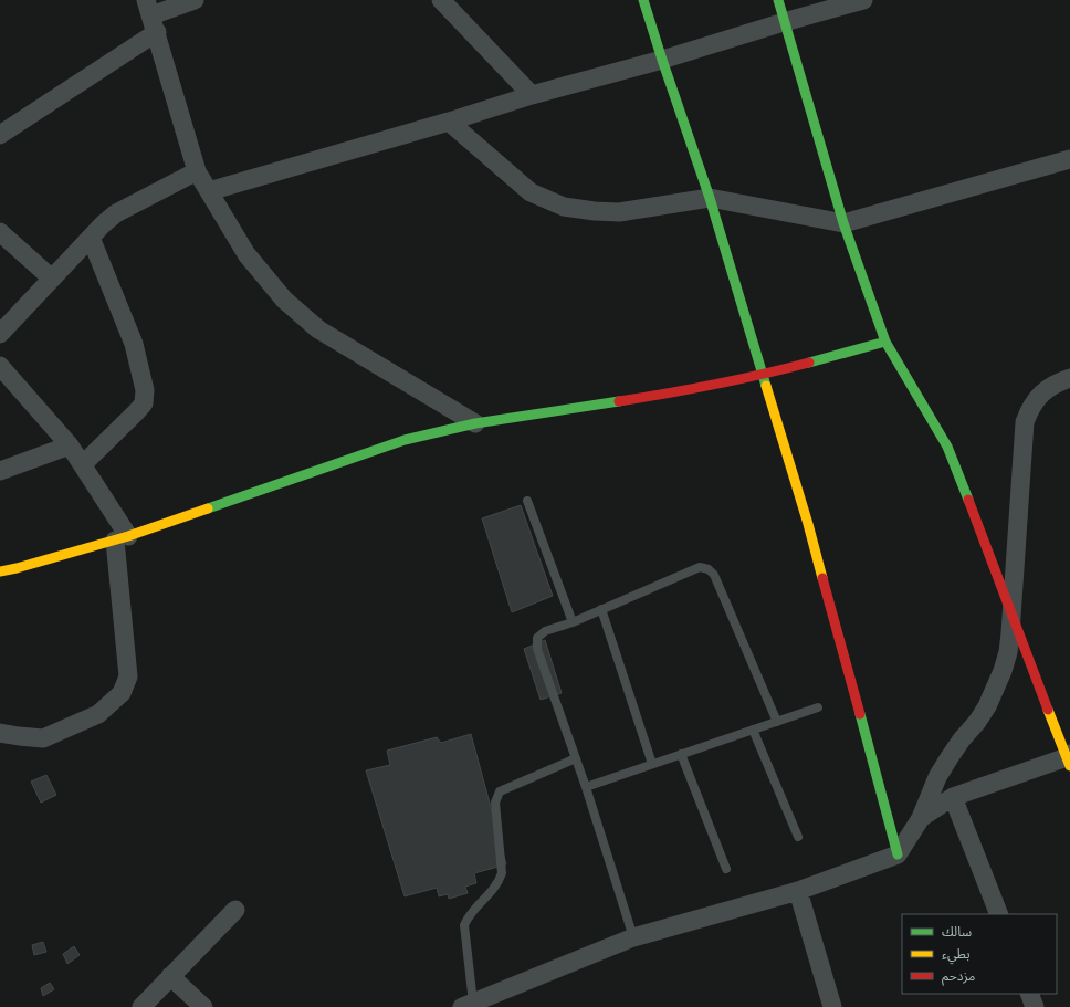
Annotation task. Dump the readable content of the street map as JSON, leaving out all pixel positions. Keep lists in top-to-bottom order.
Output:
{
  "legend": ["سالك", "بطيء", "مزدحم"]
}
